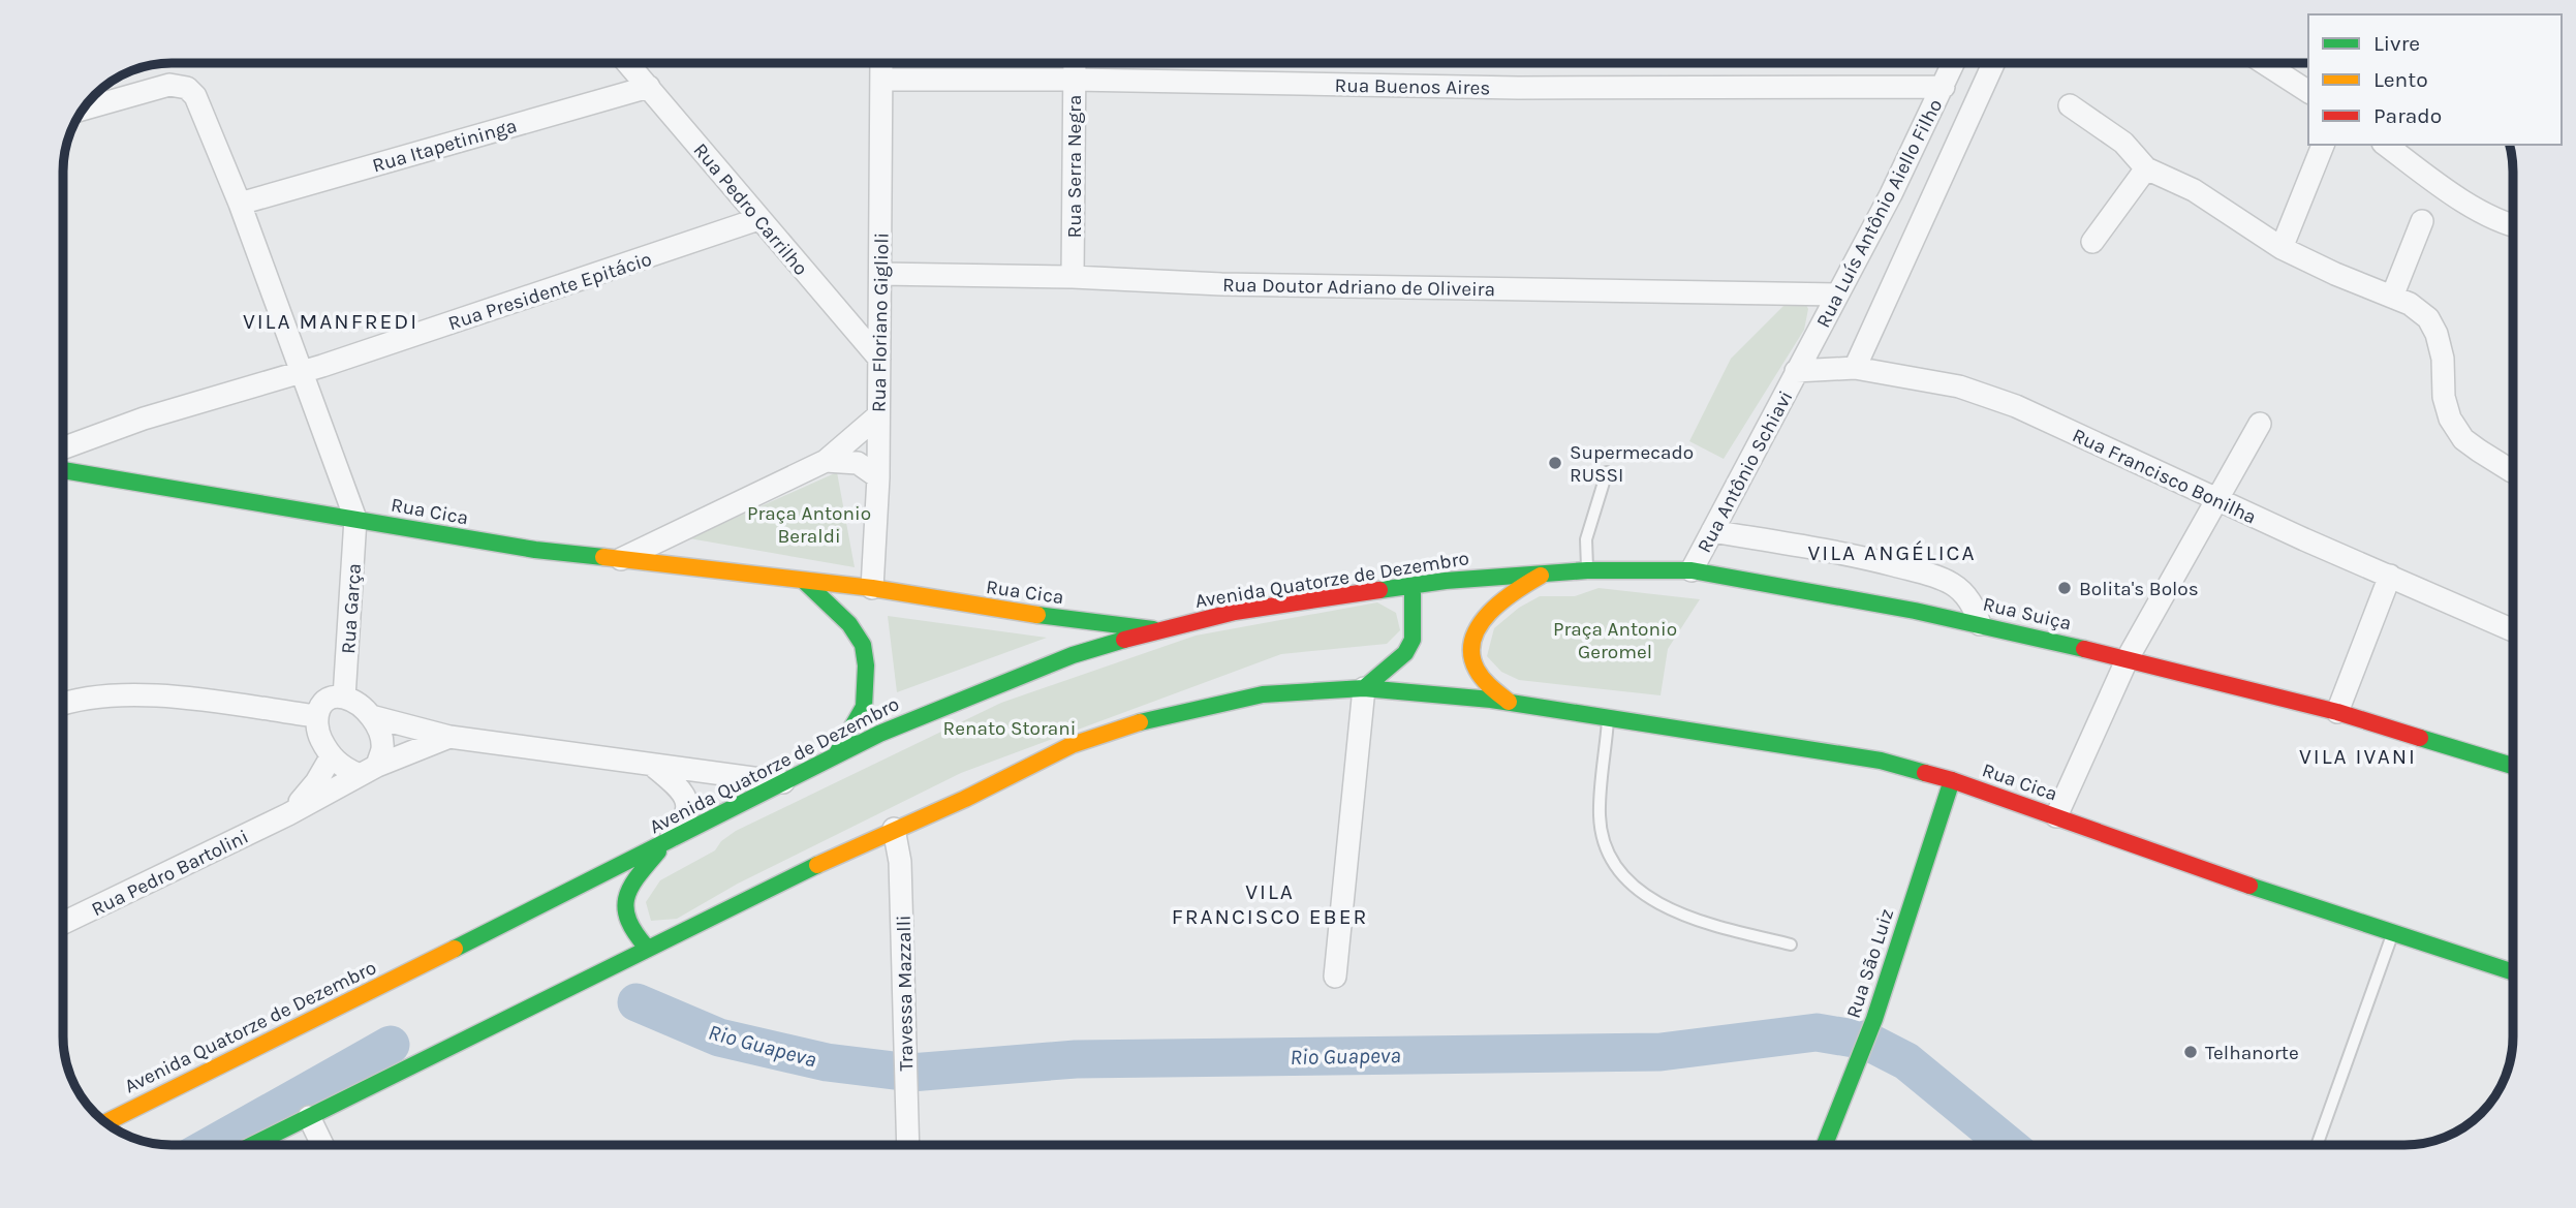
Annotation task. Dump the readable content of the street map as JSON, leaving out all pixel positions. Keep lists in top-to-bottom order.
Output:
{
  "streets": {
    "main road": [
      "Rua Cica",
      "Avenida Quatorze de Dezembro",
      "Rua Suiça",
      "Rua São Luiz"
    ],
    "street": [
      "Rua Buenos Aires",
      "Rua Itapetininga",
      "Rua Serra Negra",
      "Rua Pedro Carrilho",
      "Rua Luís Antônio Aiello Filho",
      "Rua Doutor Adriano de Oliveira",
      "Rua Presidente Epitácio",
      "Rua Floriano Giglioli",
      "Rua Antônio Schiavi",
      "Rua Francisco Bonilha",
      "Rua Garça",
      "Rua Pedro Bartolini",
      "Travessa Mazzalli"
    ]
  },
  "crossings": [
    ["Rua Buenos Aires", "Rua Serra Negra"],
    ["Rua Buenos Aires", "Rua Luís Antônio Aiello Filho"],
    ["Rua Buenos Aires", "Rua Floriano Giglioli"],
    ["Rua Itapetininga", "Rua Pedro Carrilho"],
    ["Rua Serra Negra", "Rua Doutor Adriano de Oliveira"],
    ["Rua Pedro Carrilho", "Rua Presidente Epitácio"],
    ["Rua Pedro Carrilho", "Rua Floriano Giglioli"],
    ["Rua Luís Antônio Aiello Filho", "Rua Doutor Adriano de Oliveira"],
    ["Rua Luís Antônio Aiello Filho", "Rua Antônio Schiavi"],
    ["Rua Luís Antônio Aiello Filho", "Rua Francisco Bonilha"],
    ["Rua Doutor Adriano de Oliveira", "Rua Floriano Giglioli"],
    ["Rua Floriano Giglioli", "Rua Cica"],
    ["Rua Antônio Schiavi", "Rua Francisco Bonilha"],
    ["Rua Antônio Schiavi", "Rua Suiça"],
    ["Rua Cica", "Avenida Quatorze de Dezembro"],
    ["Rua Cica", "Rua Garça"],
    ["Rua Cica", "Rua São Luiz"],
    ["Avenida Quatorze de Dezembro", "Rua Suiça"],
    ["Rua Garça", "Rua Pedro Bartolini"]
  ],
  "districts": [
    "VILA MANFREDI",
    "VILA ANGÉLICA",
    "VILA IVANI",
    "VILA FRANCISCO EBER"
  ],
  "water": ["Rio Guapeva"],
  "parks": ["Praça Antonio Beraldi", "Praça Antonio Geromel", "Renato Storani"],
  "places": ["Supermecado RUSSI", "Bolita's Bolos", "Telhanorte"],
  "legend": ["Livre", "Lento", "Parado"]
}
